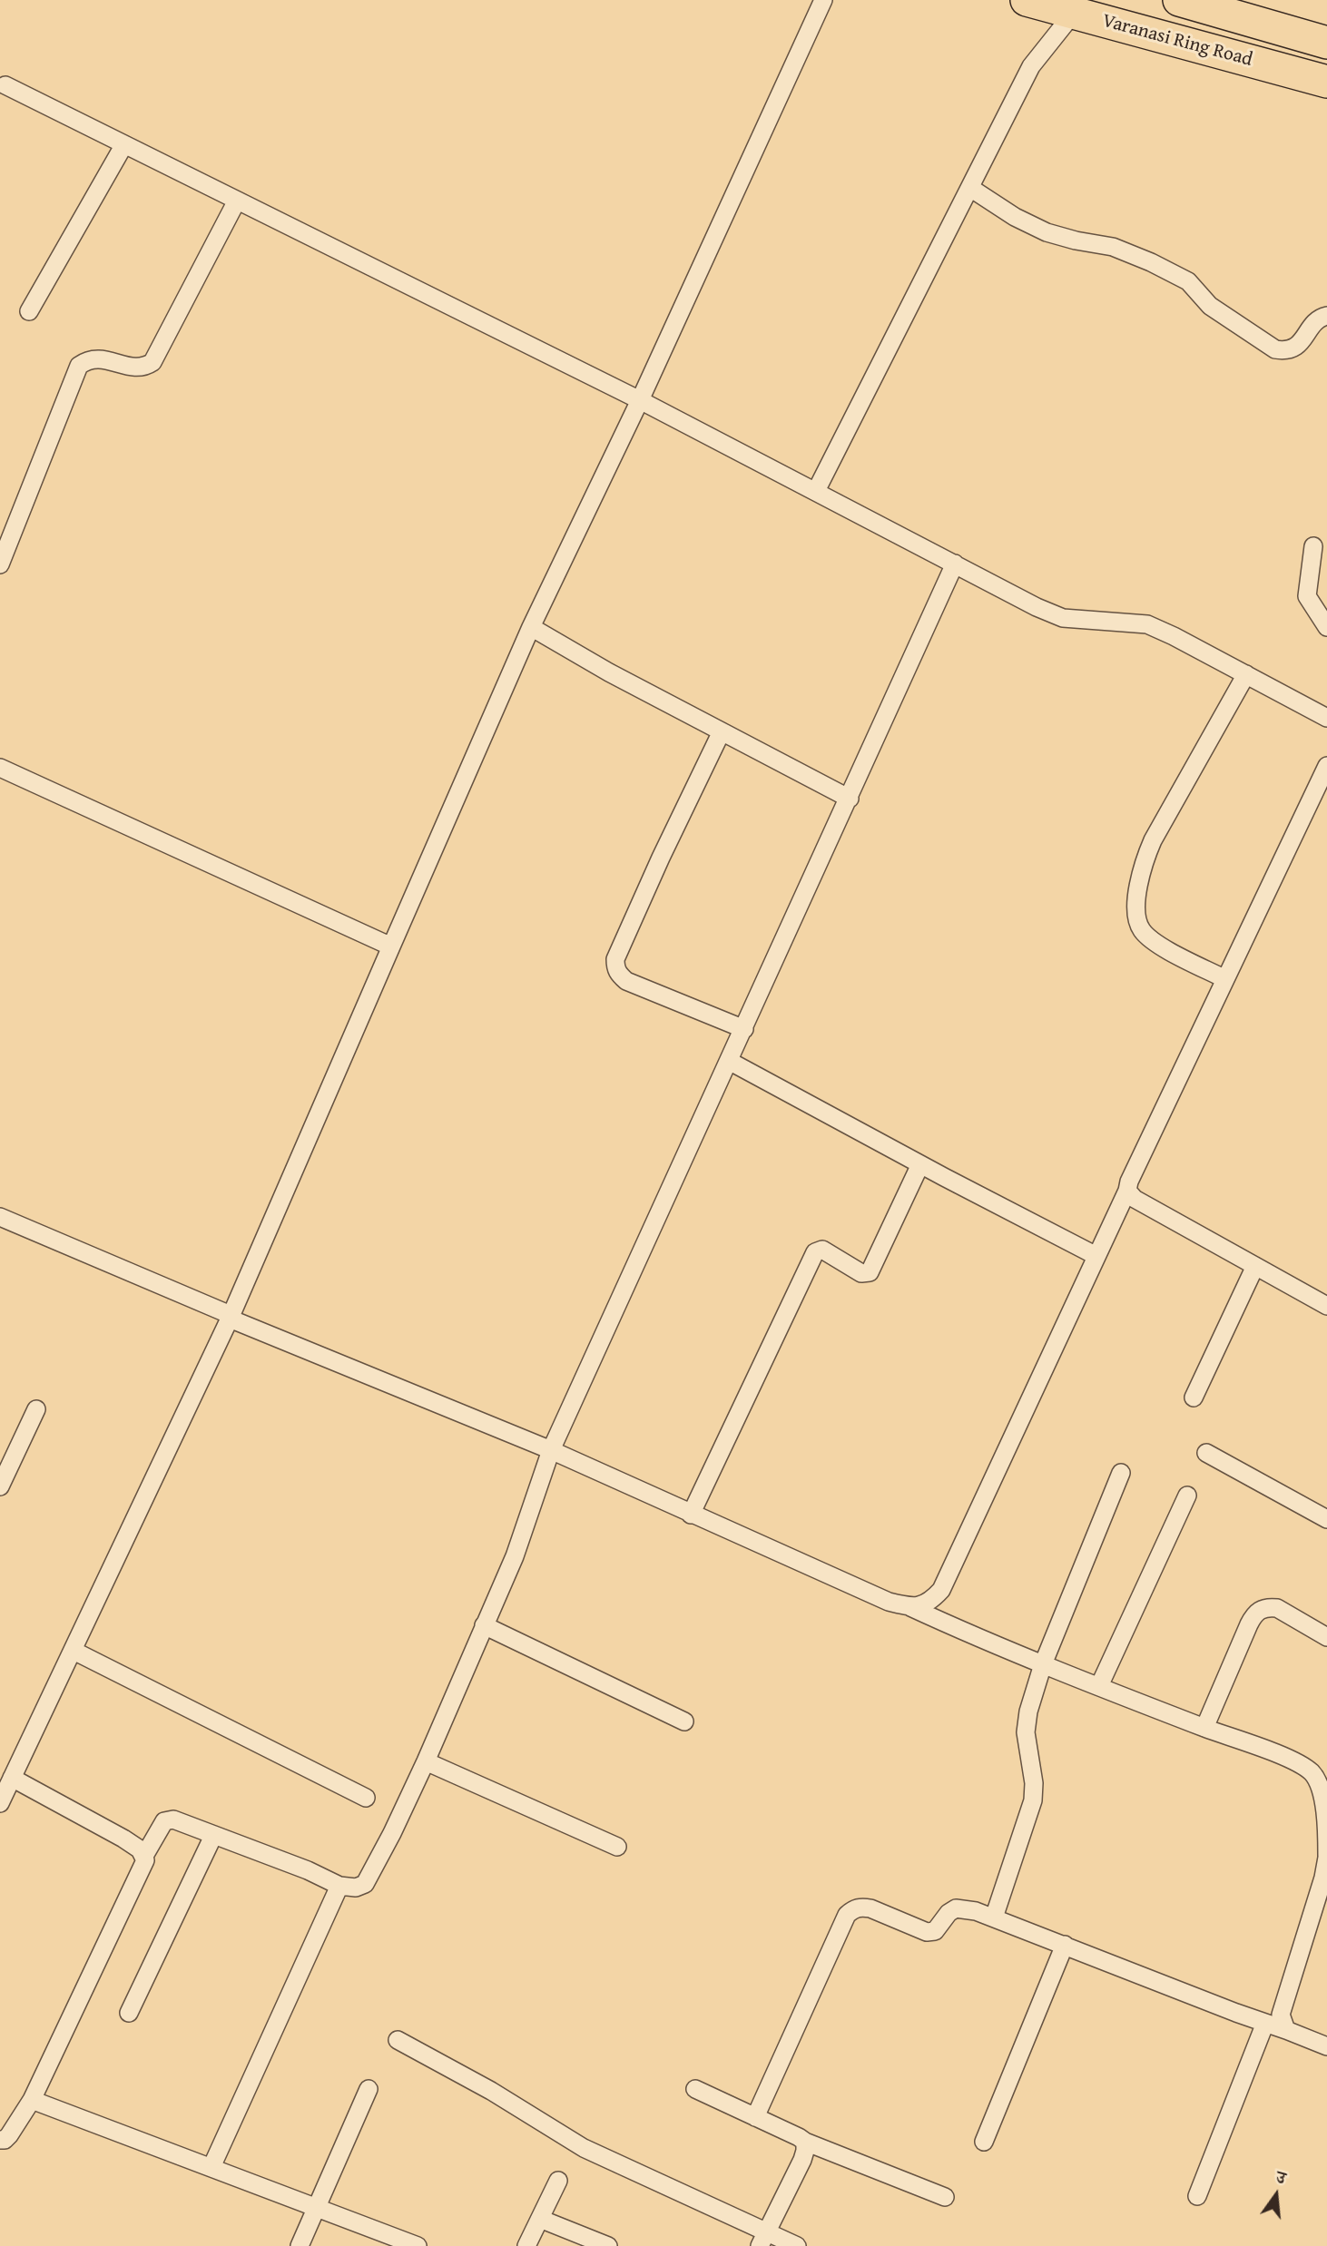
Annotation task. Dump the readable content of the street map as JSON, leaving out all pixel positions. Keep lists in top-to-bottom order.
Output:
{
  "streets": {
    "highway": ["Varanasi Ring Road"]
  },
  "north": "top"
}
